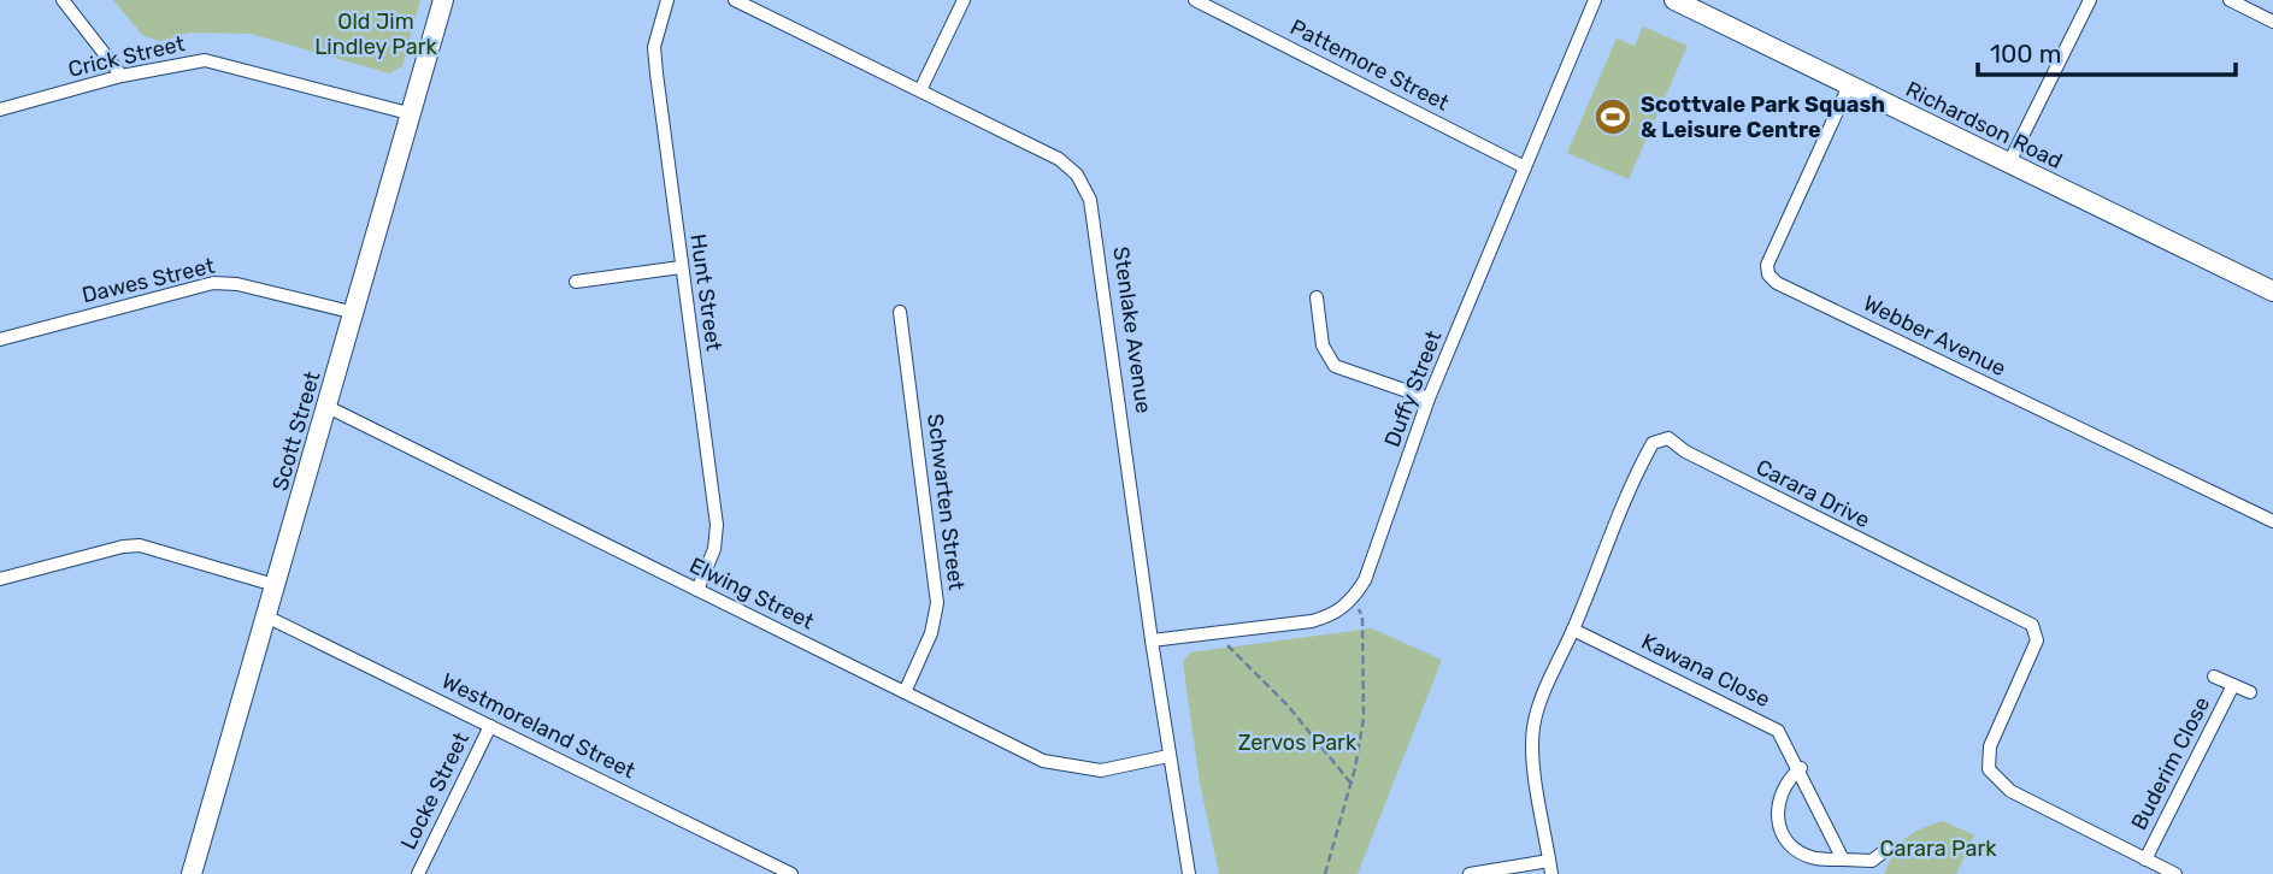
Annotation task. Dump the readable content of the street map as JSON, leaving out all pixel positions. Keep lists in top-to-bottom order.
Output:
{
  "streets": {
    "street": [
      "Crick Street",
      "Pattemore Street",
      "Richardson Road",
      "Dawes Street",
      "Hunt Street",
      "Stenlake Avenue",
      "Webber Avenue",
      "Duffy Street",
      "Scott Street",
      "Carara Drive",
      "Schwarten Street",
      "Elwing Street",
      "Kawana Close",
      "Westmoreland Street",
      "Buderim Close",
      "Locke Street"
    ]
  },
  "crossings": [
    ["Crick Street", "Scott Street"],
    ["Pattemore Street", "Duffy Street"],
    ["Richardson Road", "Webber Avenue"],
    ["Dawes Street", "Scott Street"],
    ["Hunt Street", "Elwing Street"],
    ["Stenlake Avenue", "Elwing Street"],
    ["Scott Street", "Elwing Street"],
    ["Scott Street", "Westmoreland Street"],
    ["Carara Drive", "Kawana Close"],
    ["Carara Drive", "Buderim Close"],
    ["Schwarten Street", "Elwing Street"],
    ["Westmoreland Street", "Locke Street"]
  ],
  "parks": ["Old Jim Lindley Park", "Zervos Park", "Carara Park"],
  "places": {
    "sports": ["Scottvale Park Squash & Leisure Centre"]
  },
  "scale_bar": "100 m"
}
